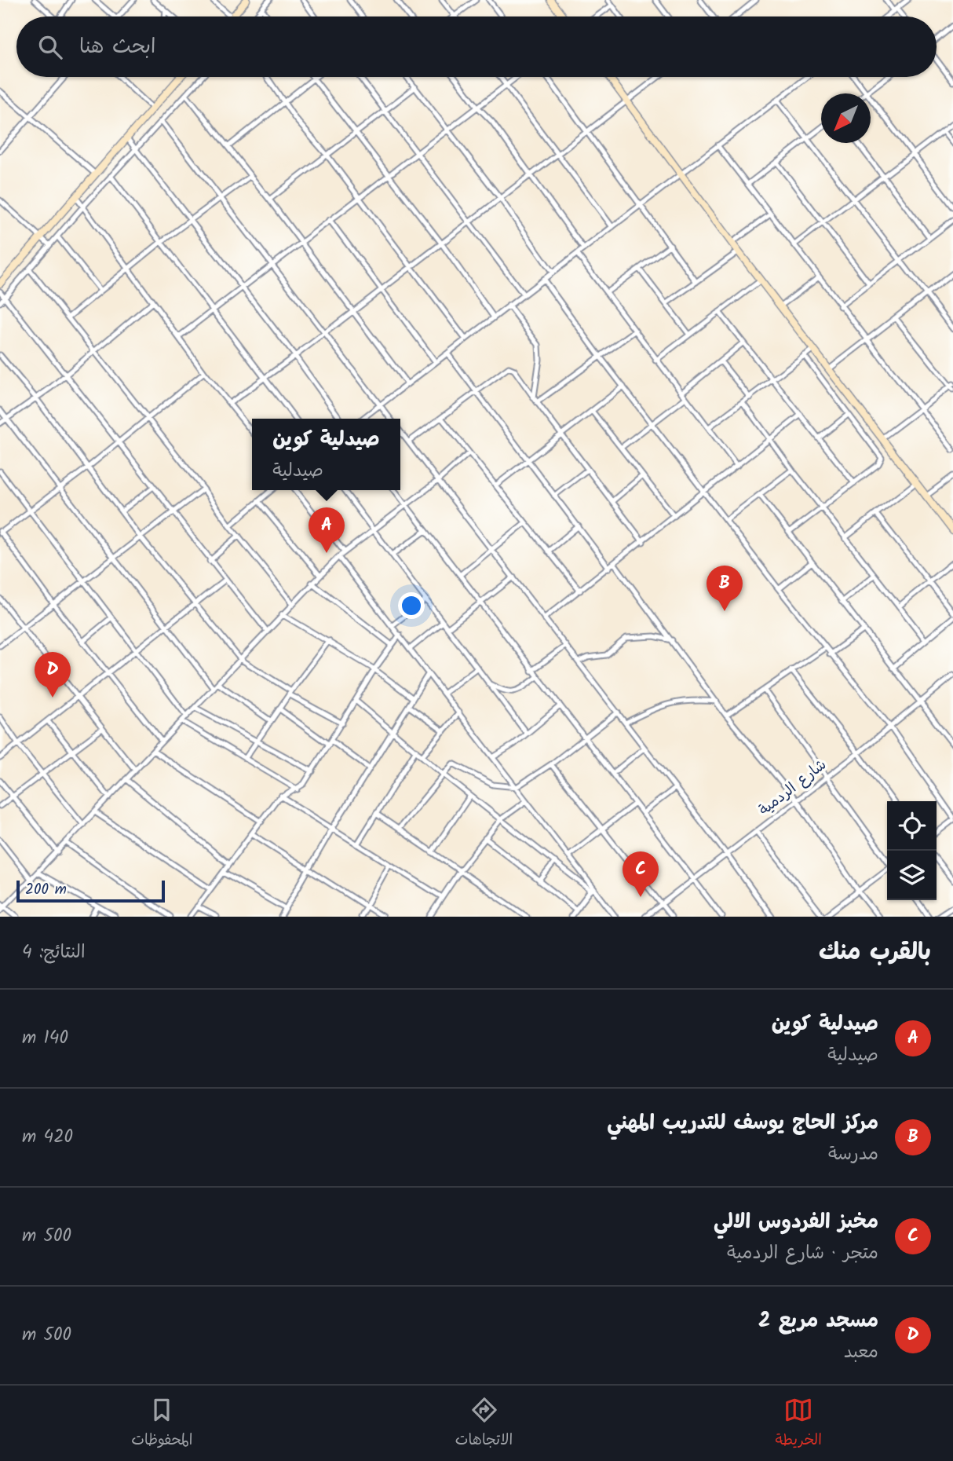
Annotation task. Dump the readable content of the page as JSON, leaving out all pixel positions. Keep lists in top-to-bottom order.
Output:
{
  "streets": {
    "street": ["شارع الردمية"]
  },
  "scale_bar": "200 m",
  "north": "bottom left",
  "page": {
    "search": "ابحث هنا",
    "popup": ["صيدلية كوين", "صيدلية"],
    "pins": [
      "A",
      "B",
      "D",
      "C"
    ],
    "scale": "200 m",
    "heading": ["بالقرب منك", "النتائج: 4"],
    "list": [
      {
        "mark": "A",
        "name": "صيدلية كوين",
        "note": "صيدلية",
        "value": "140 m"
      },
      {
        "mark": "B",
        "name": "مركز الحاج يوسف للتدريب المهني",
        "note": "مدرسة",
        "value": "420 m"
      },
      {
        "mark": "C",
        "name": "مخبز الفردوس الالي",
        "note": "متجر · شارع الردمية",
        "value": "500 m"
      },
      {
        "mark": "D",
        "name": "مسجد مربع 2",
        "note": "معبد",
        "value": "500 m"
      }
    ],
    "nav": ["الخريطة", "الاتجاهات", "المحفوظات"]
  }
}
